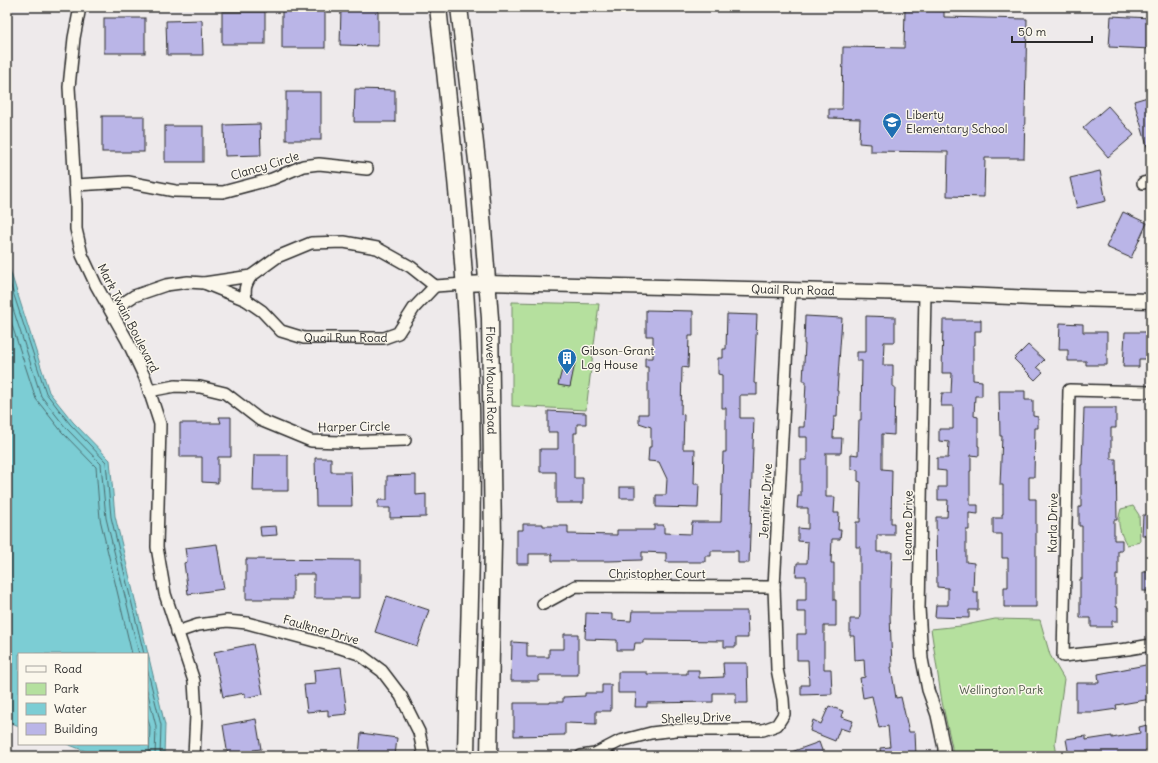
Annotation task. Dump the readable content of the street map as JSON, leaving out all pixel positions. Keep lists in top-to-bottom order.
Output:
{
  "streets": {
    "main road": ["Flower Mound Road"],
    "street": [
      "Clancy Circle",
      "Quail Run Road",
      "Mark Twain Boulevard",
      "Harper Circle",
      "Jennifer Drive",
      "Karla Drive",
      "Leanne Drive",
      "Christopher Court",
      "Faulkner Drive",
      "Shelley Drive"
    ]
  },
  "crossings": [
    ["Clancy Circle", "Mark Twain Boulevard"],
    ["Quail Run Road", "Mark Twain Boulevard"],
    ["Quail Run Road", "Flower Mound Road"],
    ["Quail Run Road", "Jennifer Drive"],
    ["Quail Run Road", "Leanne Drive"],
    ["Mark Twain Boulevard", "Harper Circle"],
    ["Mark Twain Boulevard", "Faulkner Drive"],
    ["Jennifer Drive", "Christopher Court"],
    ["Jennifer Drive", "Shelley Drive"]
  ],
  "parks": ["Wellington Park"],
  "places": {
    "school or university": ["Liberty Elementary School"],
    "building": ["Gibson-Grant Log House"]
  },
  "legend": [
    "Road",
    "Park",
    "Water",
    "Building"
  ],
  "scale_bar": "50 m"
}
